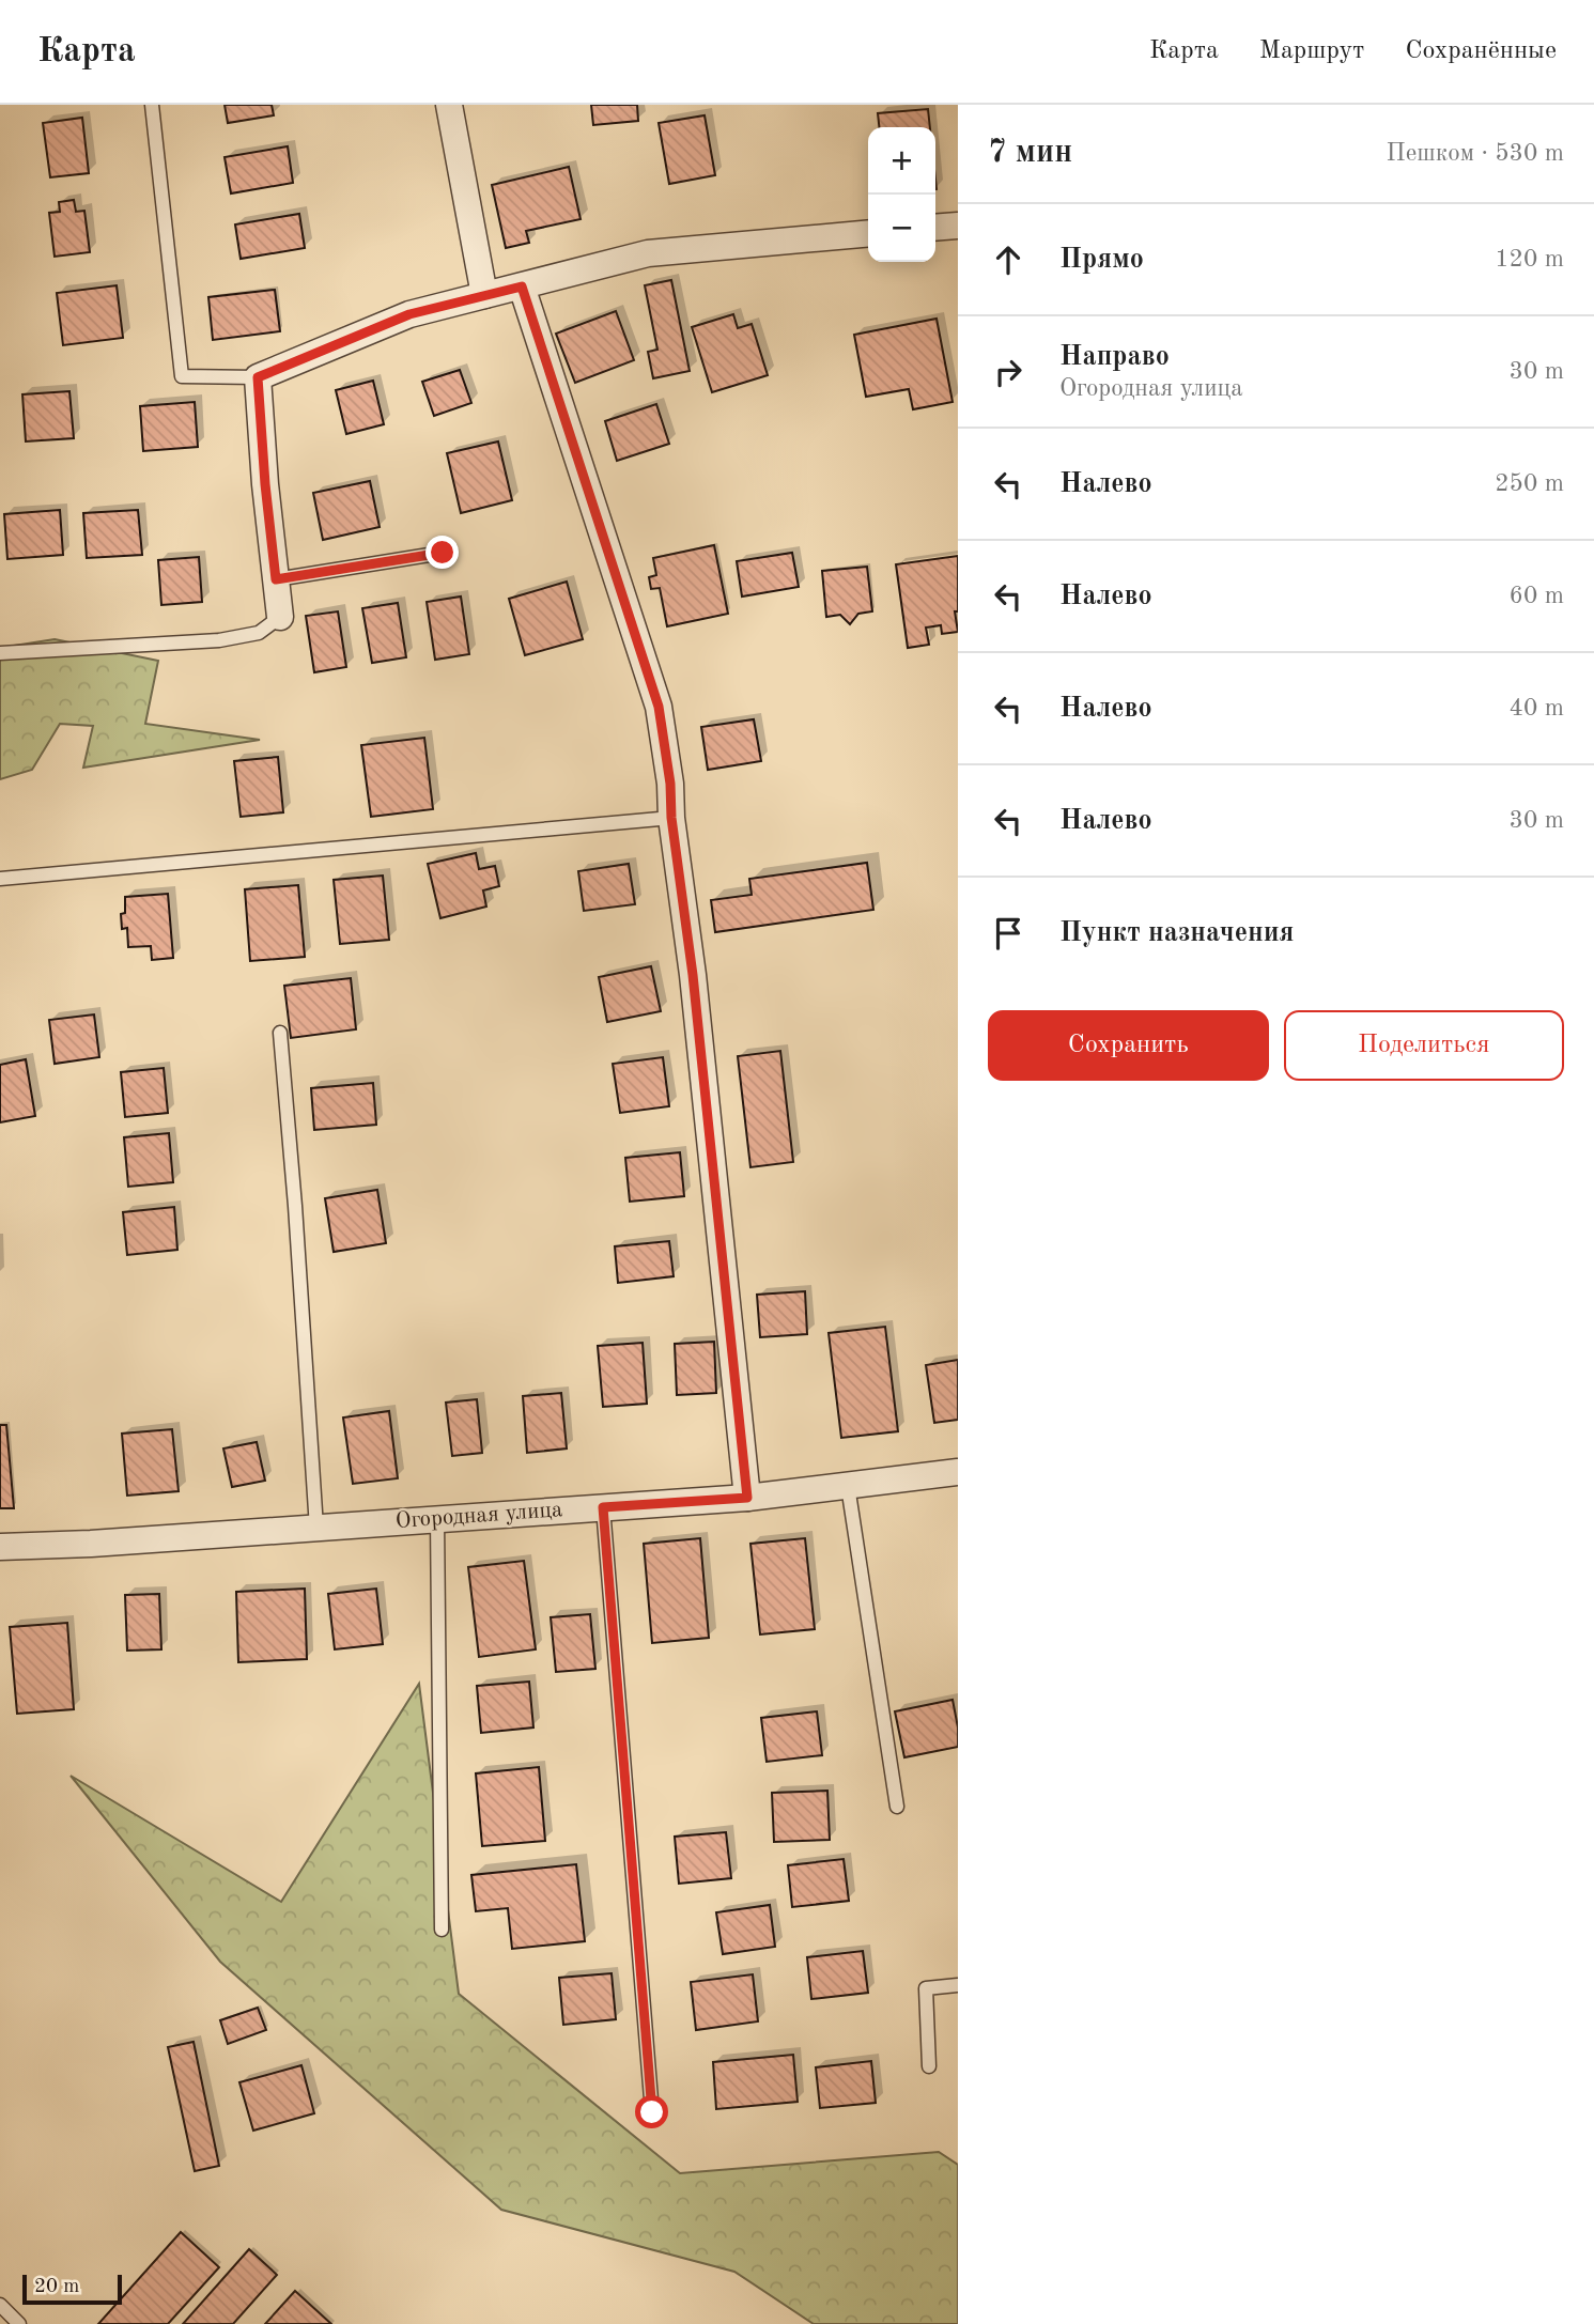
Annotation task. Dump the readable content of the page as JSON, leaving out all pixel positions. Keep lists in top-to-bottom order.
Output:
{
  "streets": {
    "street": ["Огородная улица"]
  },
  "scale_bar": "20 m",
  "page": {
    "header": "Карта",
    "nav": ["Карта", "Маршрут", "Сохранённые"],
    "heading": ["7 мин", "Пешком · 530 m"],
    "map_buttons": ["+", "−"],
    "list": [
      ["Прямо", "120 m"],
      ["Направо", "Огородная улица", "30 m"],
      ["Налево", "250 m"],
      ["Налево", "60 m"],
      ["Налево", "40 m"],
      ["Налево", "30 m"],
      "Пункт назначения"
    ],
    "buttons": ["Сохранить", "Поделиться"],
    "scale": "20 m"
  }
}
